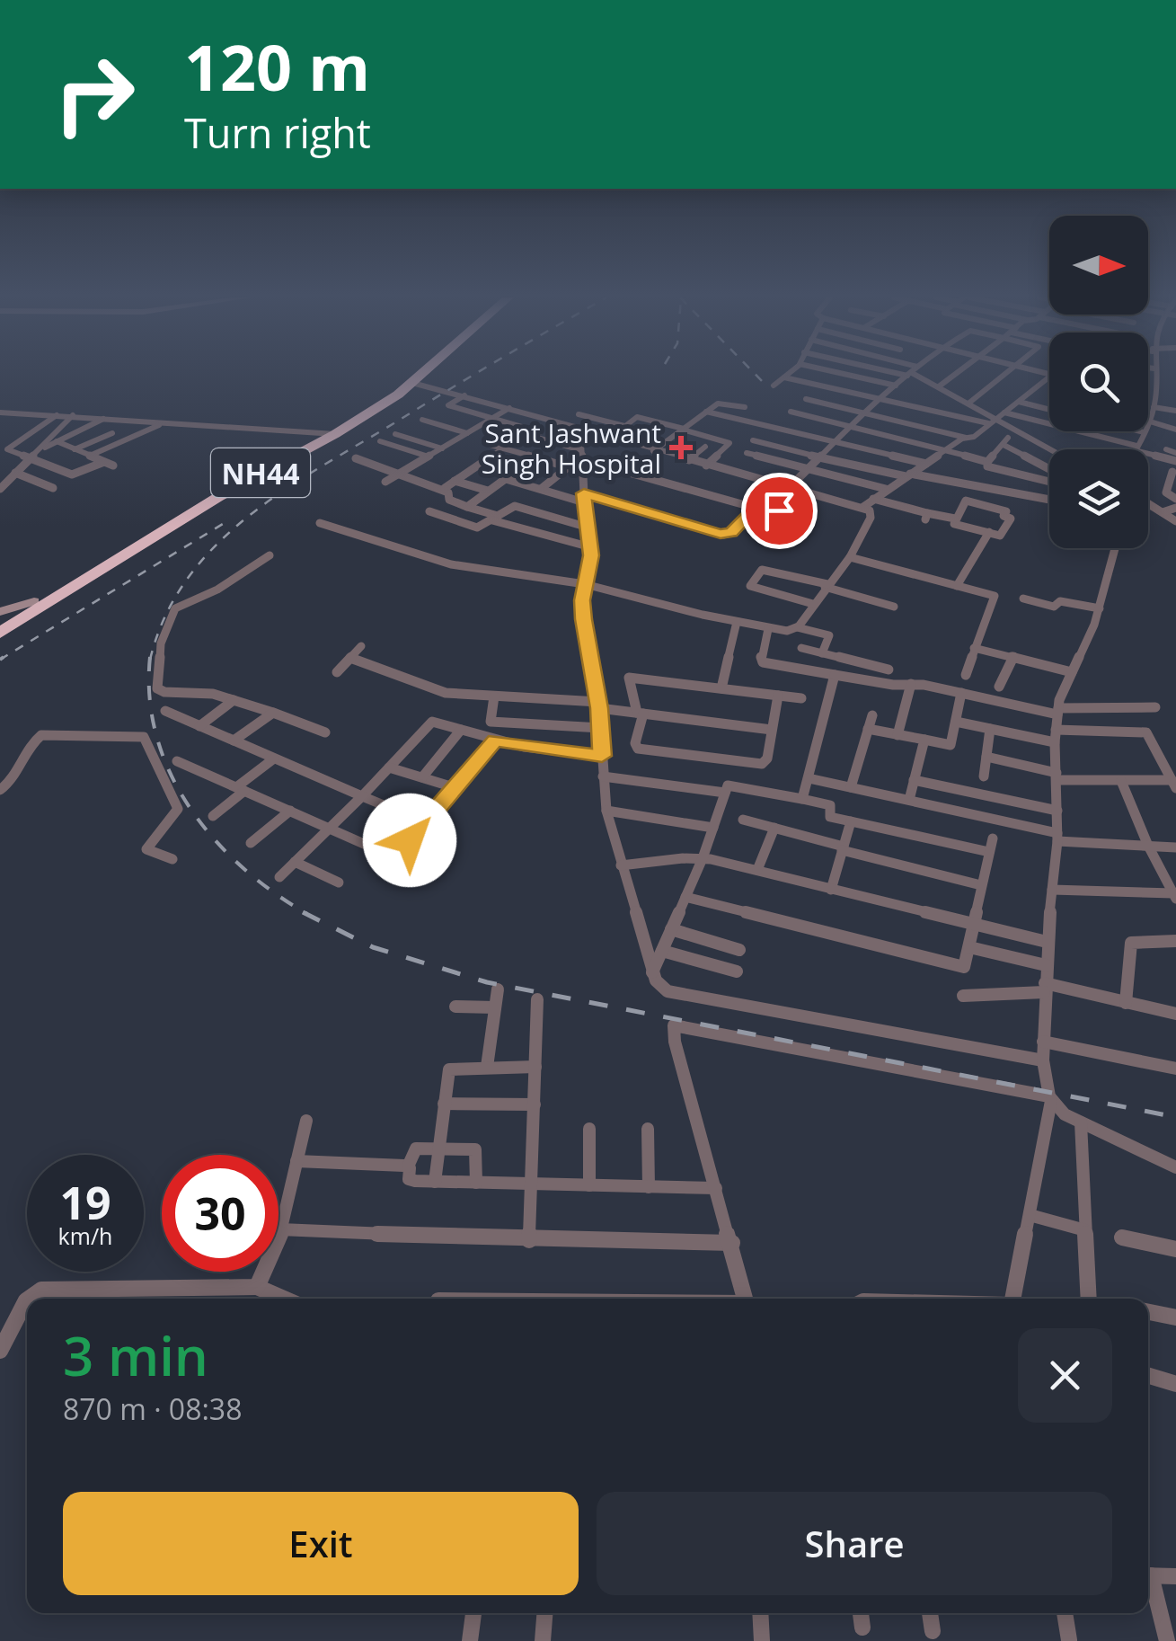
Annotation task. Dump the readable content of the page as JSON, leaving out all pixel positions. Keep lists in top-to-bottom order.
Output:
{
  "streets": {
    "highway": ["NH44"]
  },
  "places": {
    "health": ["Sant Jashwant Singh Hospital"]
  },
  "north": "right",
  "page": {
    "turn": ["120 m", "Turn right"],
    "speed": "19 km/h",
    "limit": "30",
    "heading": ["3 min", "870 m · 08:38"],
    "buttons": ["Exit", "Share"]
  }
}
